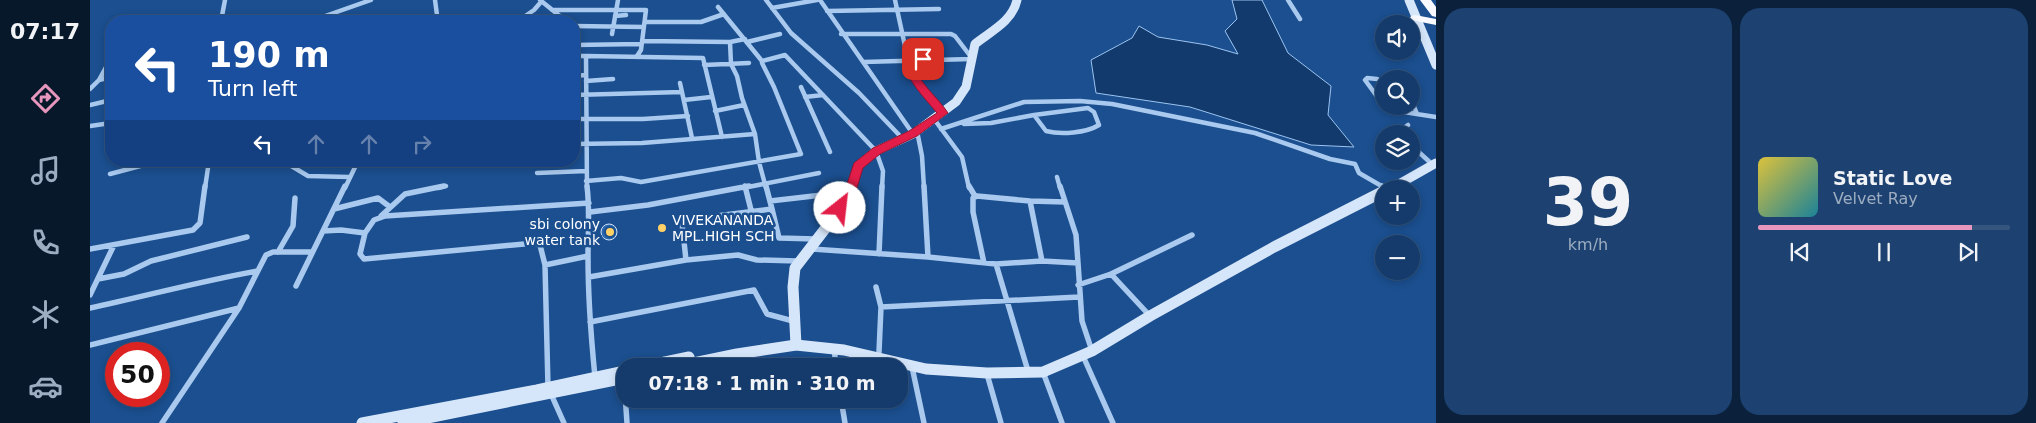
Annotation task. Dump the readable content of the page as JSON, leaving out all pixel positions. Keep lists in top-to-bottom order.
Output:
{
  "places": ["VIVEKANANDA MPL.HIGH SCH", "sbi colony water tank"],
  "page": {
    "tabs": "07:17",
    "tile": ["39", "km/h"],
    "map_buttons": ["+", "−"],
    "turn": ["190 m", "Turn left"],
    "song": ["Static Love", "Velvet Ray"],
    "limit": "50",
    "trip": "07:18 · 1 min · 310 m"
  }
}
